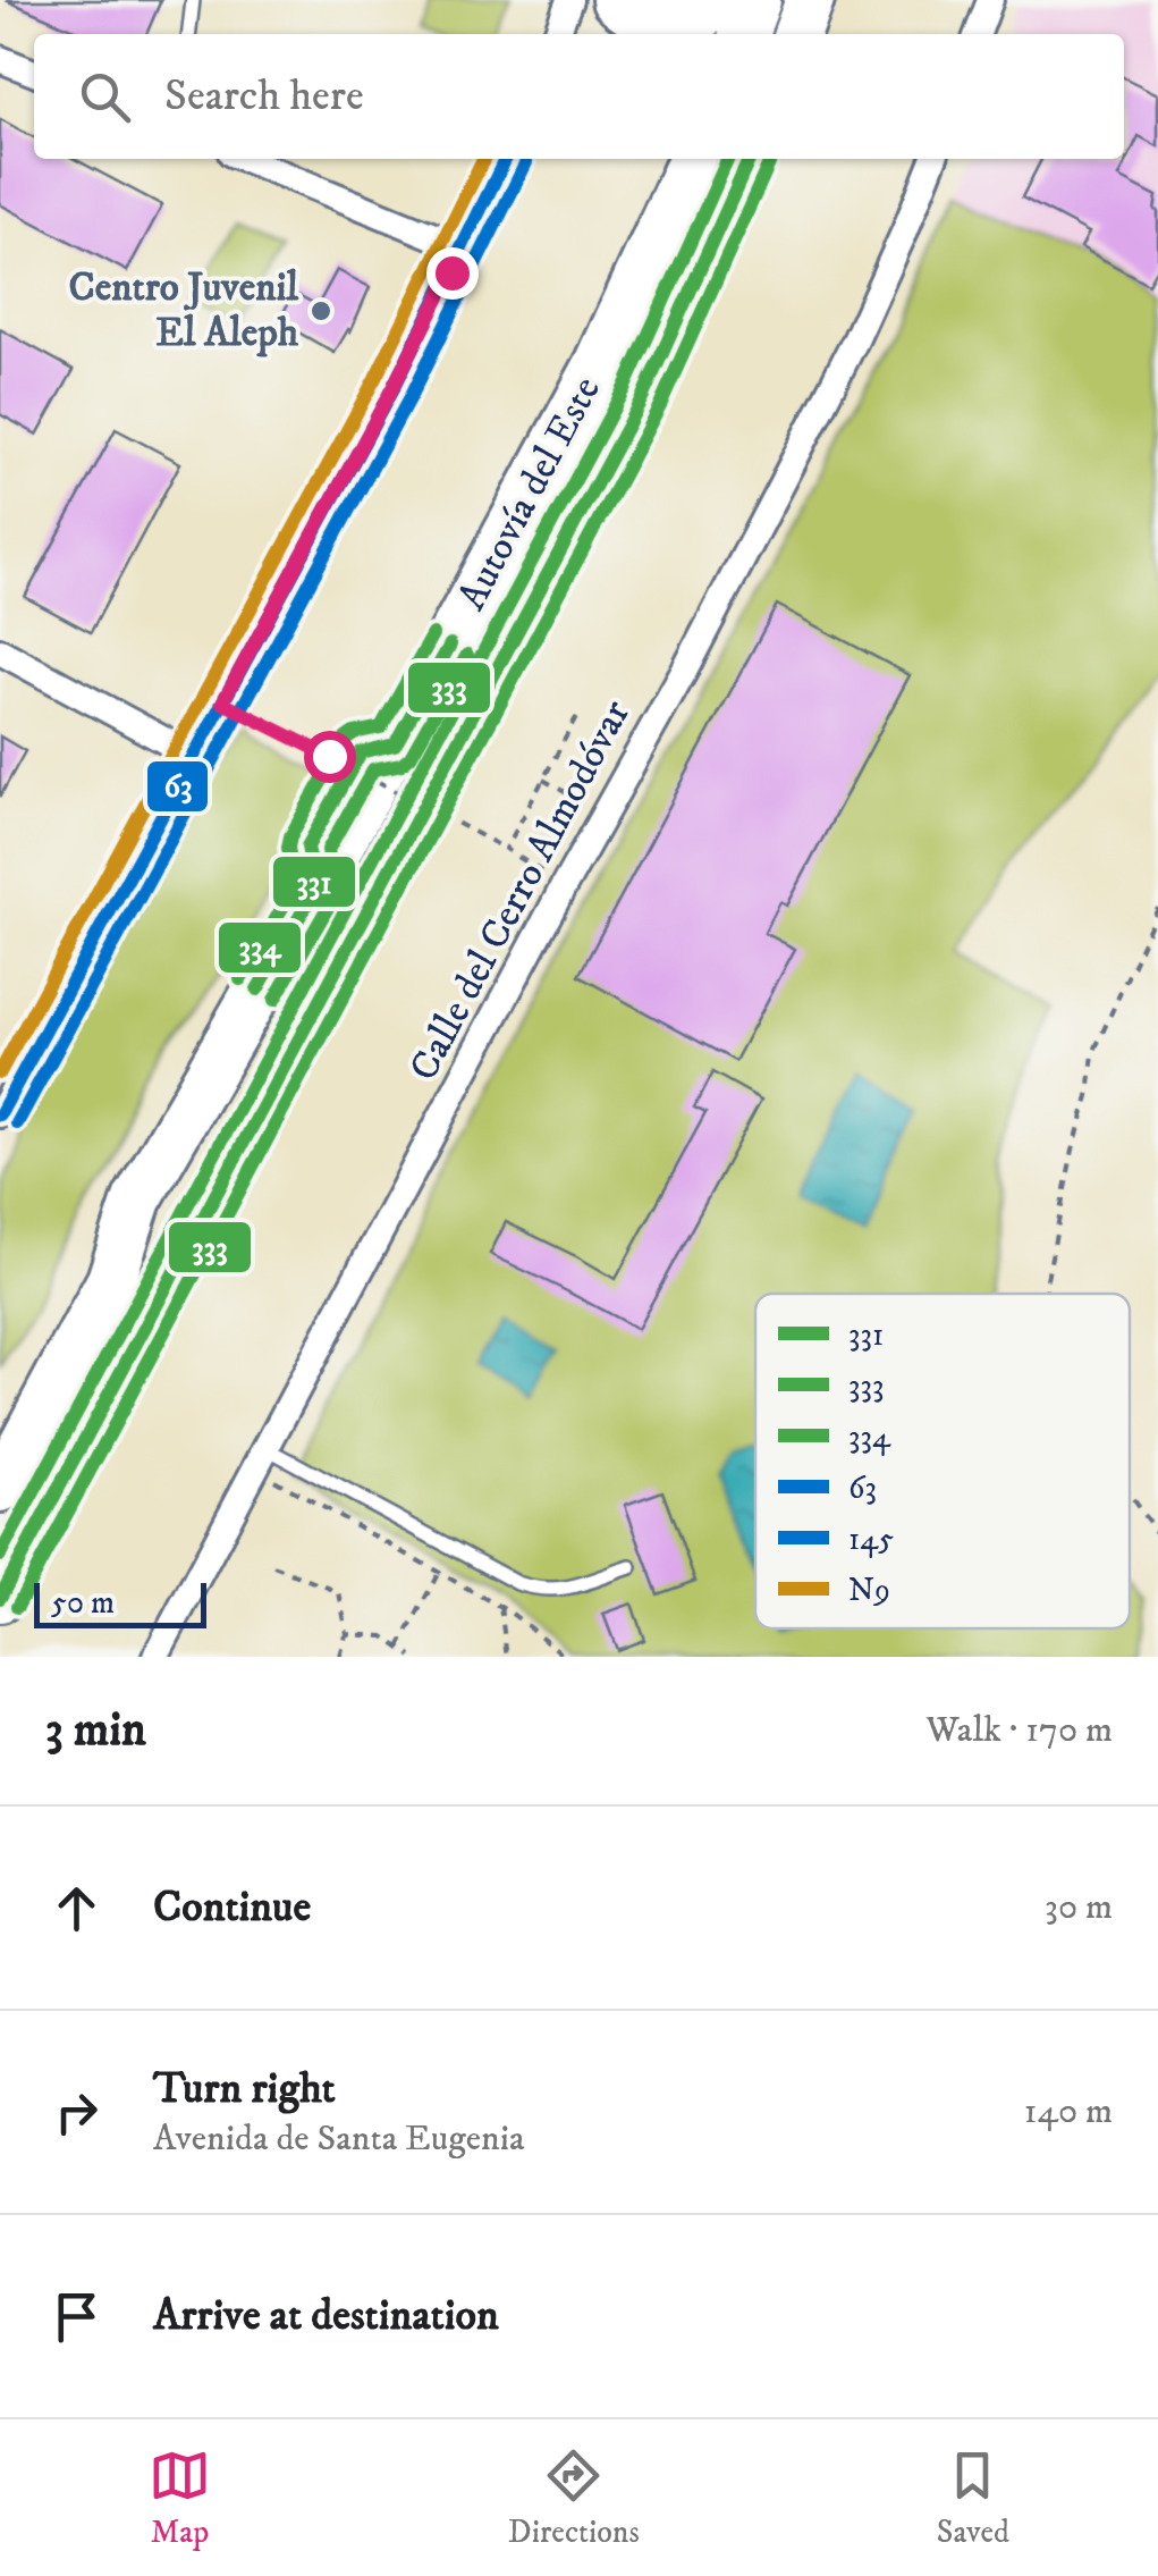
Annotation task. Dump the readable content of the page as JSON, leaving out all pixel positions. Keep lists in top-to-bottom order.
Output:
{
  "streets": {
    "highway": ["Autovía del Este"],
    "street": ["Calle del Cerro Almodóvar"]
  },
  "places": ["Centro Juvenil El Aleph"],
  "lines": [
    "transit line 331",
    "transit line 334",
    "transit line 63",
    "transit line N9",
    "transit line 333",
    "transit line 145"
  ],
  "legend": [
    "331",
    "333",
    "334",
    "63",
    "145",
    "N9"
  ],
  "scale_bar": "50 m",
  "page": {
    "search": "Search here",
    "scale": "50 m",
    "heading": ["3 min", "Walk · 170 m"],
    "list": [
      ["Continue", "30 m"],
      ["Turn right", "Avenida de Santa Eugenia", "140 m"],
      "Arrive at destination"
    ],
    "nav": ["Map", "Directions", "Saved"]
  }
}
